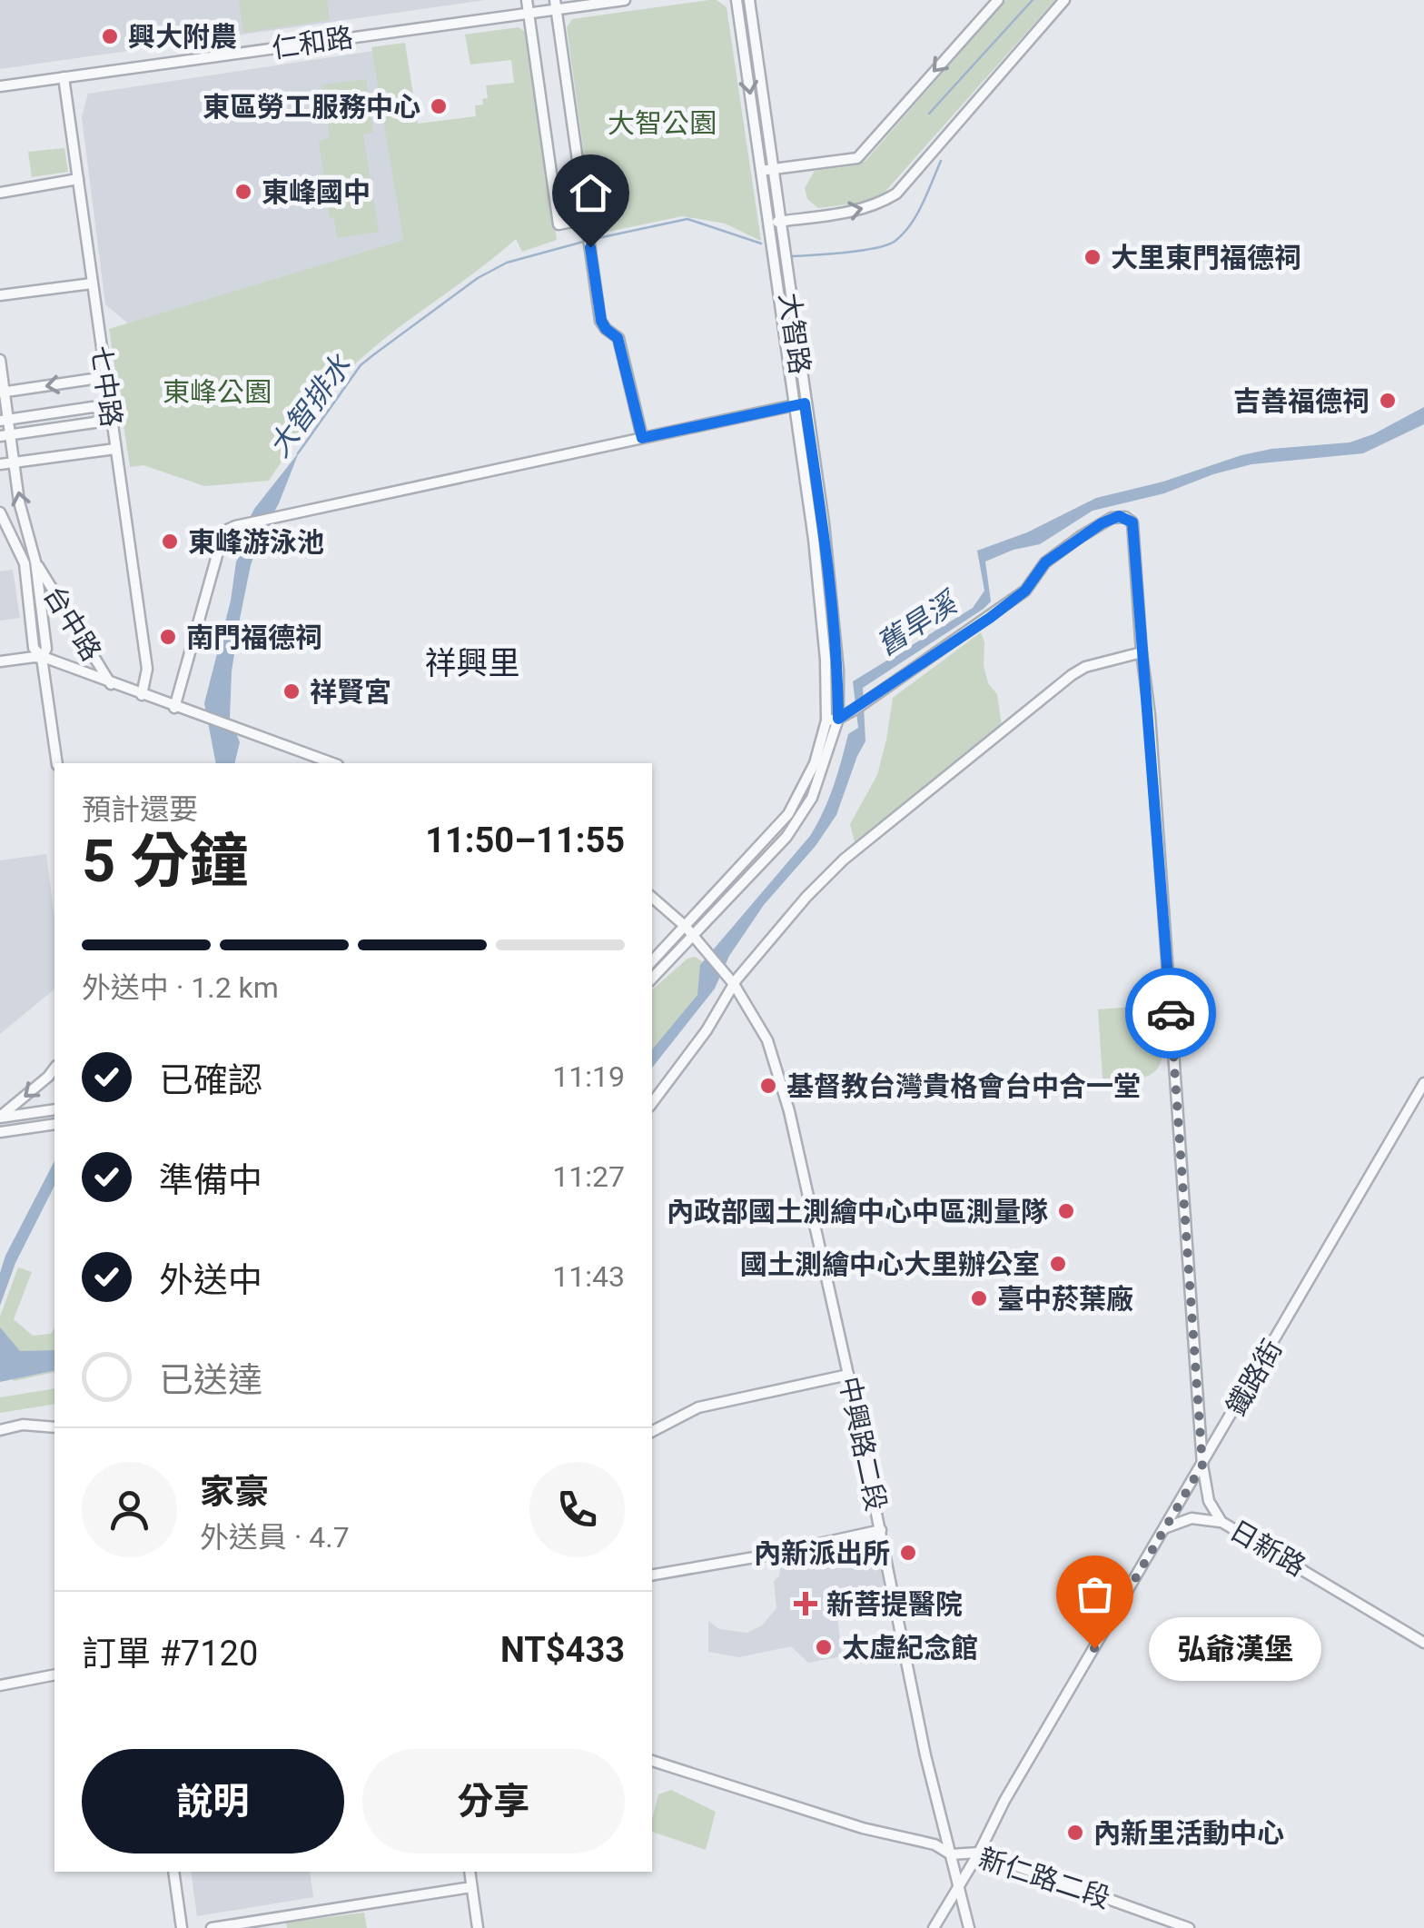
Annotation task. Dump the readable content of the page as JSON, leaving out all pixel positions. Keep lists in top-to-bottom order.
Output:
{
  "streets": {
    "street": [
      "仁和路",
      "大智路",
      "七中路",
      "台中路",
      "鐵路街",
      "中興路二段",
      "日新路",
      "新仁路二段"
    ]
  },
  "crossings": [
    ["仁和路", "七中路"],
    ["大智路", "中興路二段"],
    ["大智路", "日新路"],
    ["七中路", "台中路"],
    ["鐵路街", "中興路二段"],
    ["鐵路街", "日新路"],
    ["鐵路街", "新仁路二段"],
    ["中興路二段", "新仁路二段"]
  ],
  "districts": ["祥興里"],
  "water": ["大智排水", "舊旱溪"],
  "parks": ["大智公園", "東峰公園"],
  "places": {
    "other": [
      "興大附農",
      "東區勞工服務中心",
      "東峰國中",
      "大里東門福德祠",
      "吉善福德祠",
      "東峰游泳池",
      "南門福德祠",
      "祥賢宮",
      "基督教台灣貴格會台中合一堂",
      "內政部國土測繪中心中區測量隊",
      "國土測繪中心大里辦公室",
      "臺中菸葉廠",
      "內新派出所",
      "太虛紀念館",
      "弘爺漢堡",
      "內新里活動中心"
    ],
    "health": ["新菩提醫院"]
  },
  "page": {
    "heading": ["5 分鐘", "預計還要", "11:50–11:55"],
    "panel": [
      "家豪",
      "外送員 · 4.7",
      "訂單 #7120",
      "NT$433"
    ],
    "bar": "外送中 · 1.2 km",
    "list": [
      ["已確認", "11:19"],
      ["準備中", "11:27"],
      ["外送中", "11:43"],
      "已送達"
    ],
    "bubble": "弘爺漢堡",
    "buttons": ["說明", "分享"]
  }
}
